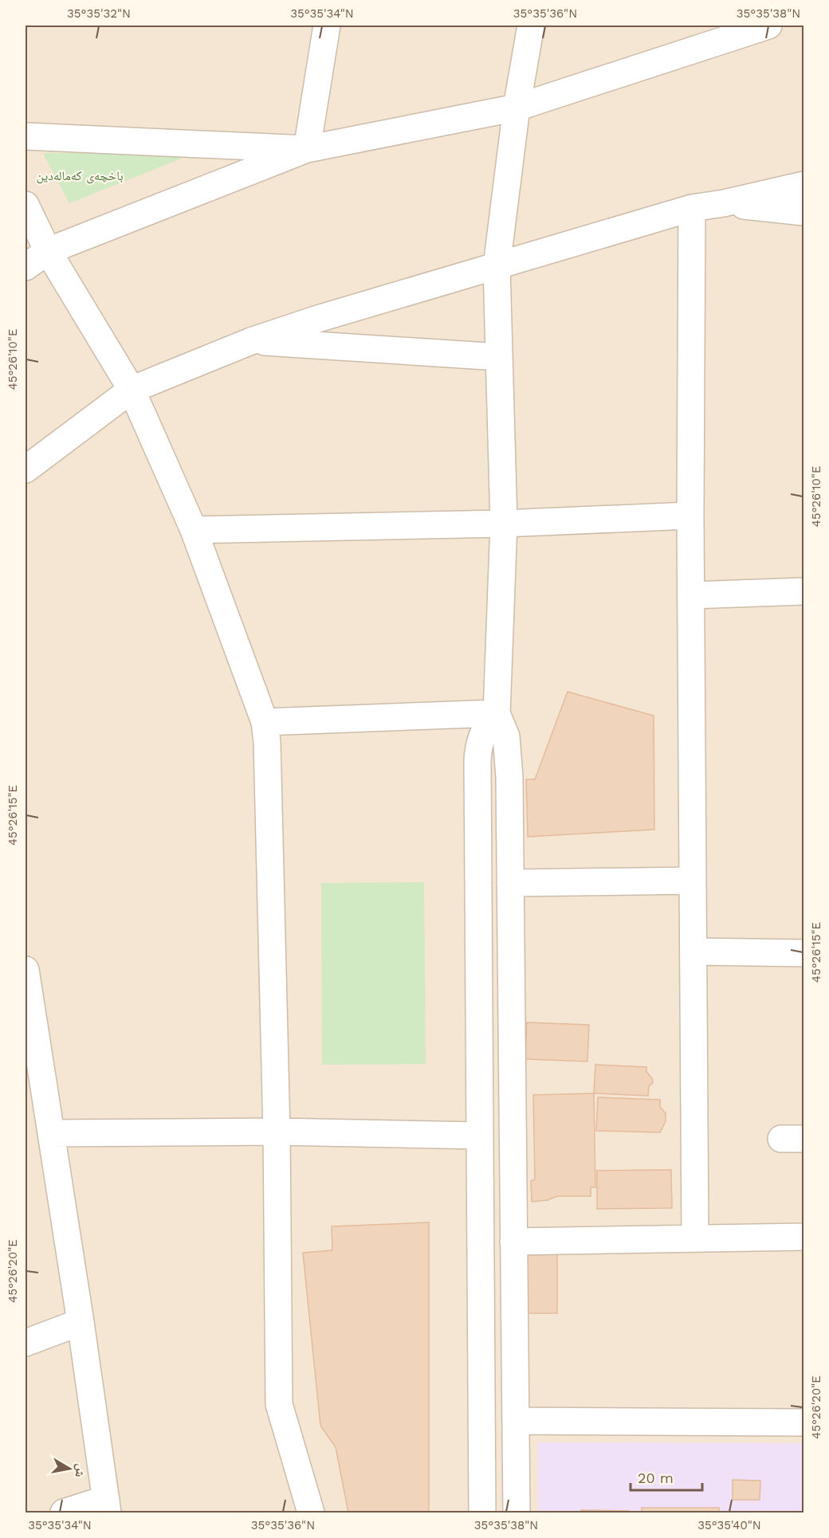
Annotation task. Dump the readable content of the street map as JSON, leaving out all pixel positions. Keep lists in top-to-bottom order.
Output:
{
  "parks": ["باخچەی کەمالەدین"],
  "scale_bar": "20 m",
  "north": "right",
  "coordinates": [
    "35°35'32\"N",
    "35°35'34\"N",
    "35°35'36\"N",
    "35°35'38\"N",
    "45°26'10\"E",
    "45°26'15\"E",
    "45°26'20\"E",
    "35°35'40\"N"
  ]
}
